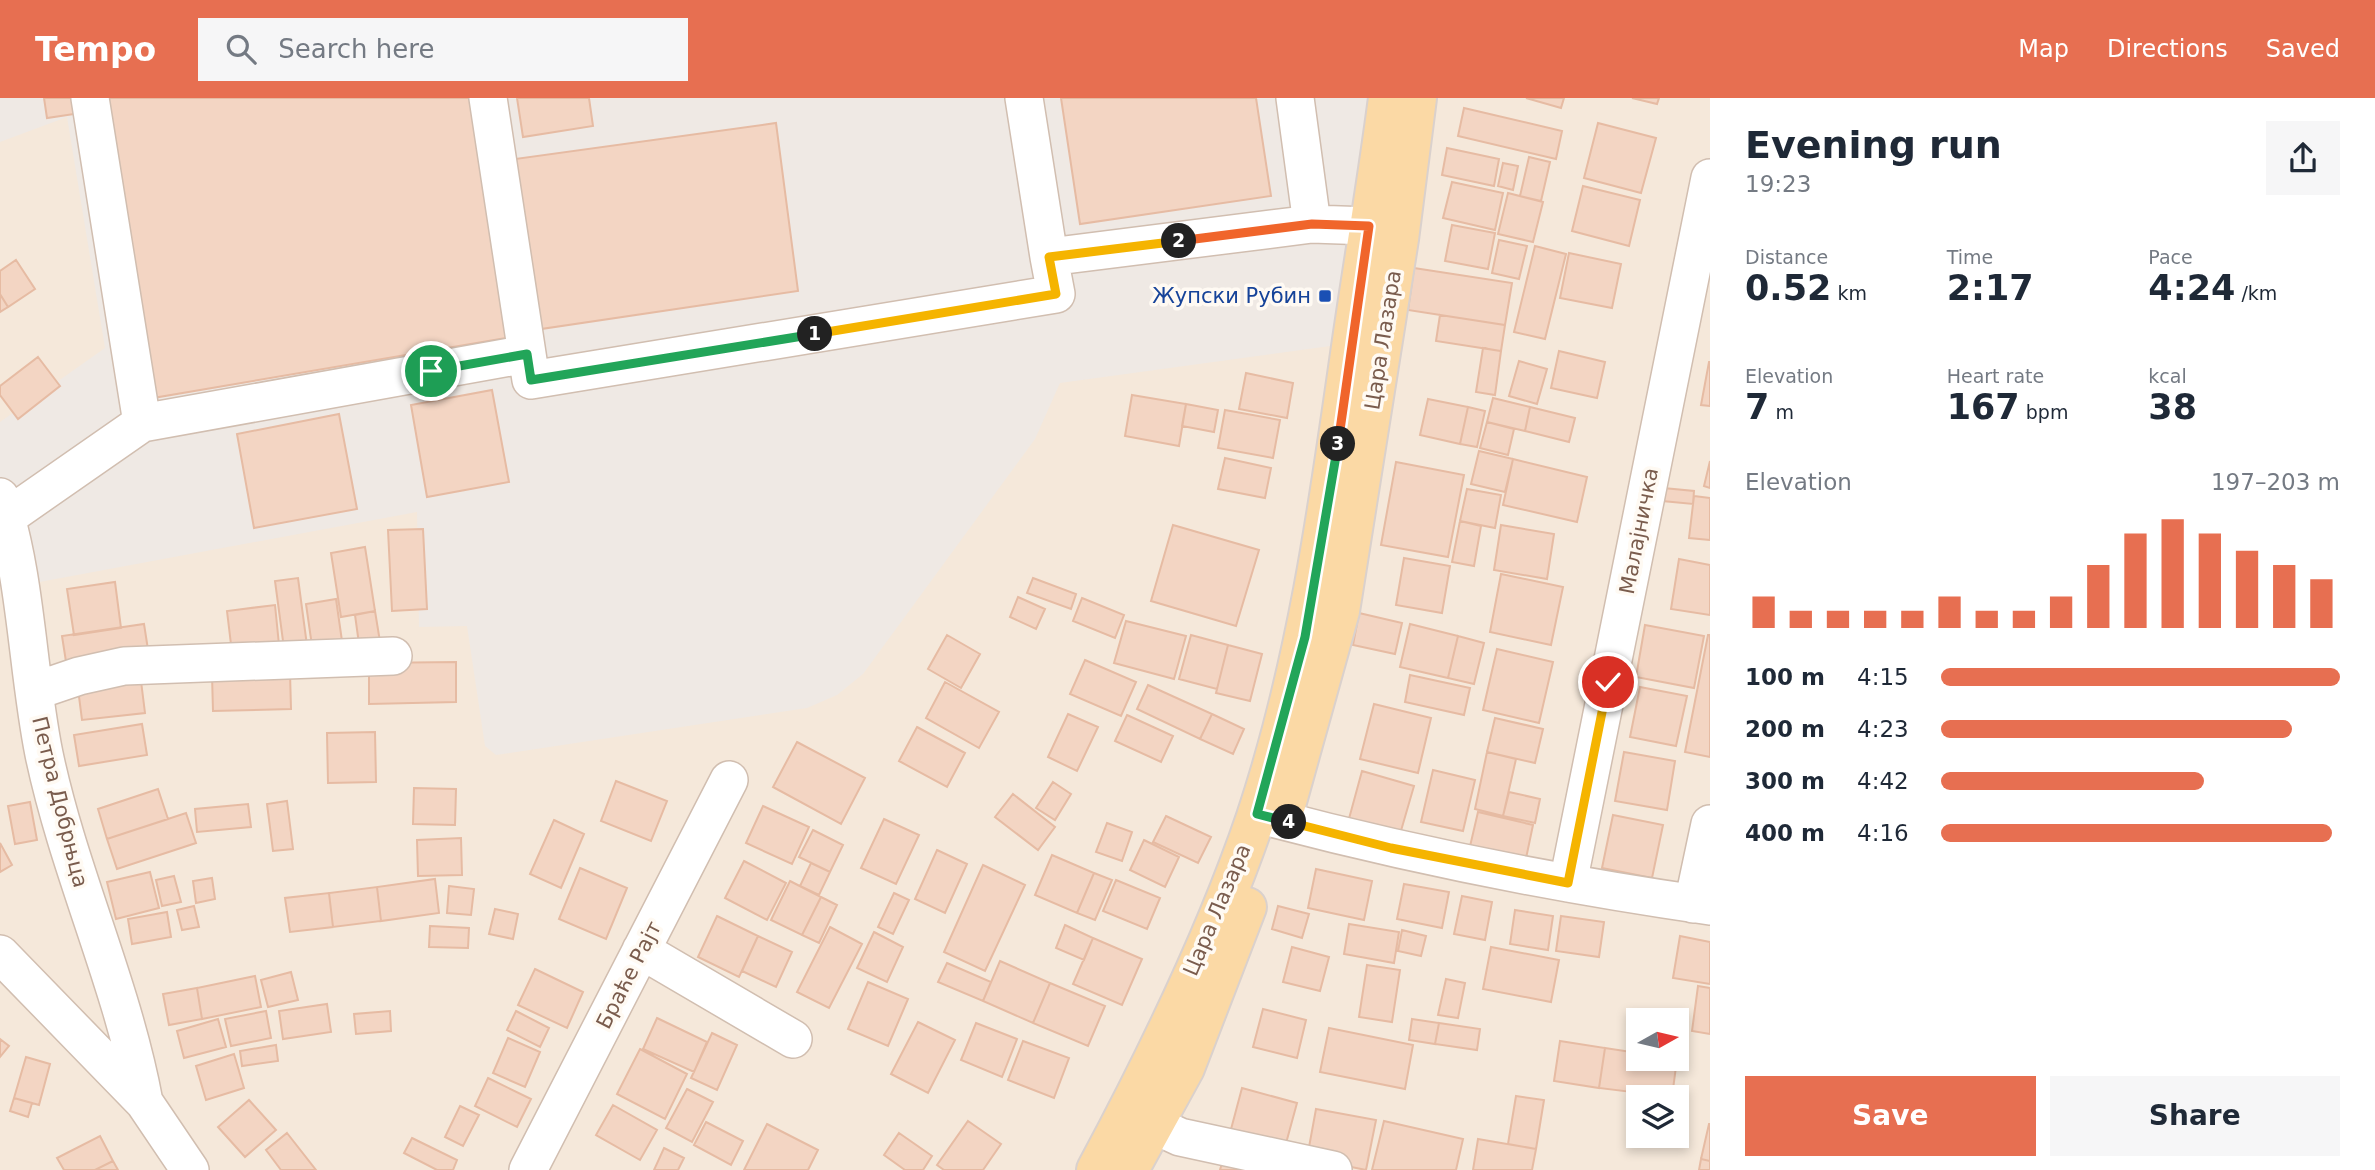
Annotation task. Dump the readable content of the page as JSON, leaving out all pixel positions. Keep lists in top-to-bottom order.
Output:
{
  "streets": {
    "main road": ["Цара Лазара"],
    "street": ["Малајничка", "Петра Добрњца", "Браће Рајт"]
  },
  "places": {
    "transit": ["Жупски Рубин"]
  },
  "north": "right",
  "page": {
    "header": "Tempo",
    "search": "Search here",
    "nav": ["Map", "Directions", "Saved"],
    "heading": ["Evening run", "19:23"],
    "stats": [
      ["Distance", "0.52 km"],
      ["Time", "2:17"],
      ["Pace", "4:24 /km"],
      ["Elevation", "7 m"],
      ["Heart rate", "167 bpm"],
      ["kcal", "38"]
    ],
    "pins": [
      "2",
      "1",
      "3",
      "4"
    ],
    "chart": ["Elevation", "197–203 m"],
    "list": [
      {
        "name": "100 m",
        "note": "4:15"
      },
      {
        "name": "200 m",
        "note": "4:23"
      },
      {
        "name": "300 m",
        "note": "4:42"
      },
      {
        "name": "400 m",
        "note": "4:16"
      }
    ],
    "buttons": ["Save", "Share"]
  }
}
